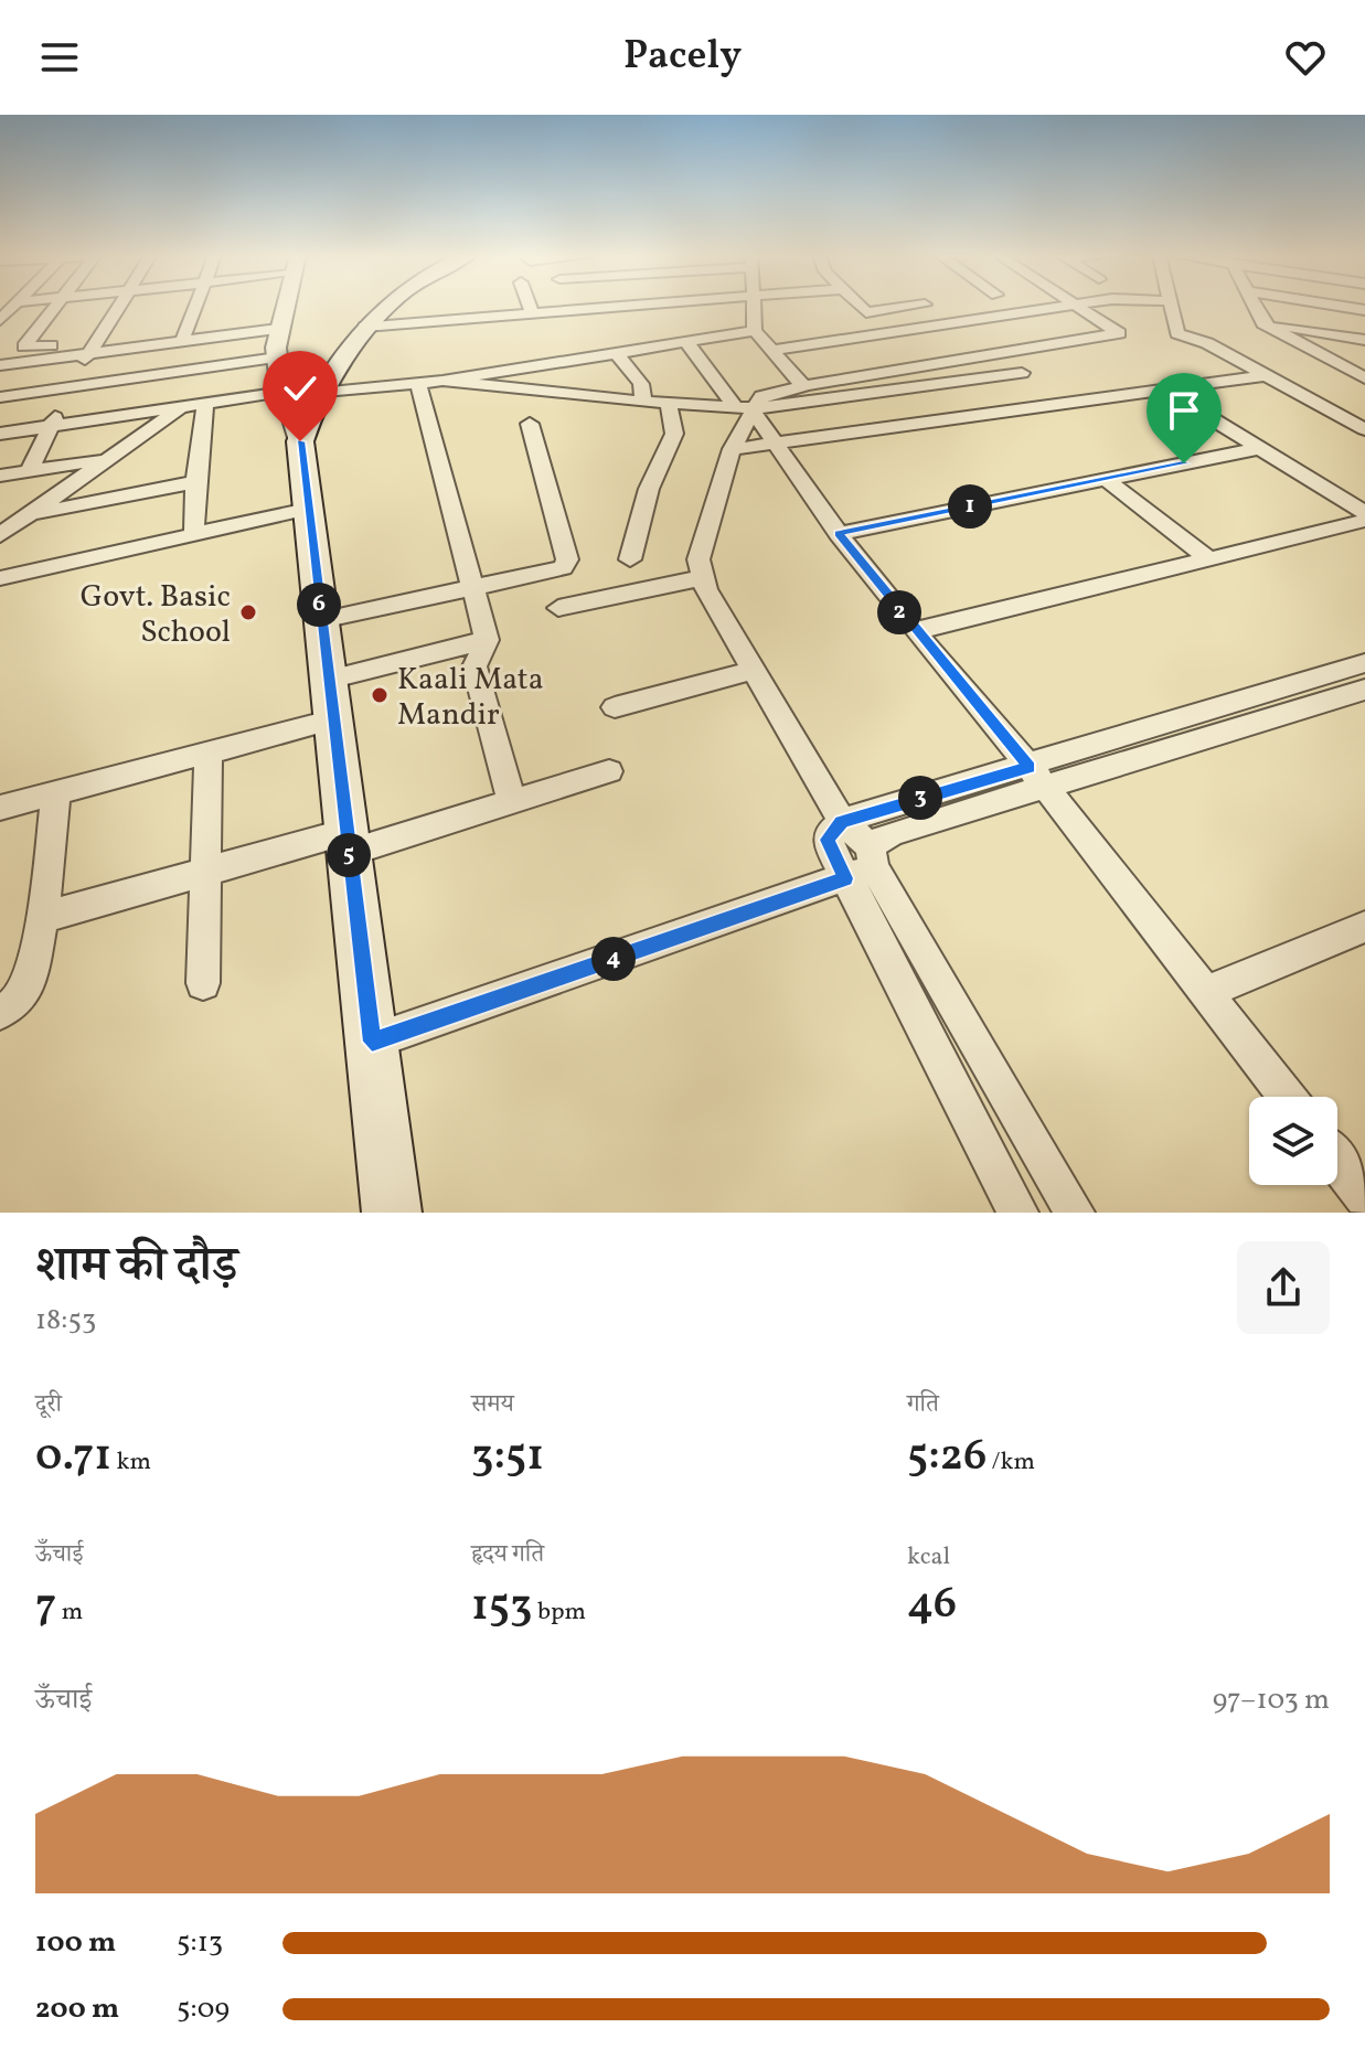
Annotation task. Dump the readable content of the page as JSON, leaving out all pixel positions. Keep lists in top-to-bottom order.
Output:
{
  "places": ["Govt. Basic School", "Kaali Mata Mandir"],
  "page": {
    "header": "Pacely",
    "pins": [
      "1",
      "6",
      "2",
      "3",
      "5",
      "4"
    ],
    "heading": ["शाम की दौड़", "18:53"],
    "stats": [
      ["दूरी", "0.71 km"],
      ["समय", "3:51"],
      ["गति", "5:26 /km"],
      ["ऊँचाई", "7 m"],
      ["हृदय गति", "153 bpm"],
      ["kcal", "46"]
    ],
    "chart": ["ऊँचाई", "97–103 m"],
    "list": [
      {
        "name": "100 m",
        "note": "5:13"
      },
      {
        "name": "200 m",
        "note": "5:09"
      }
    ]
  }
}
